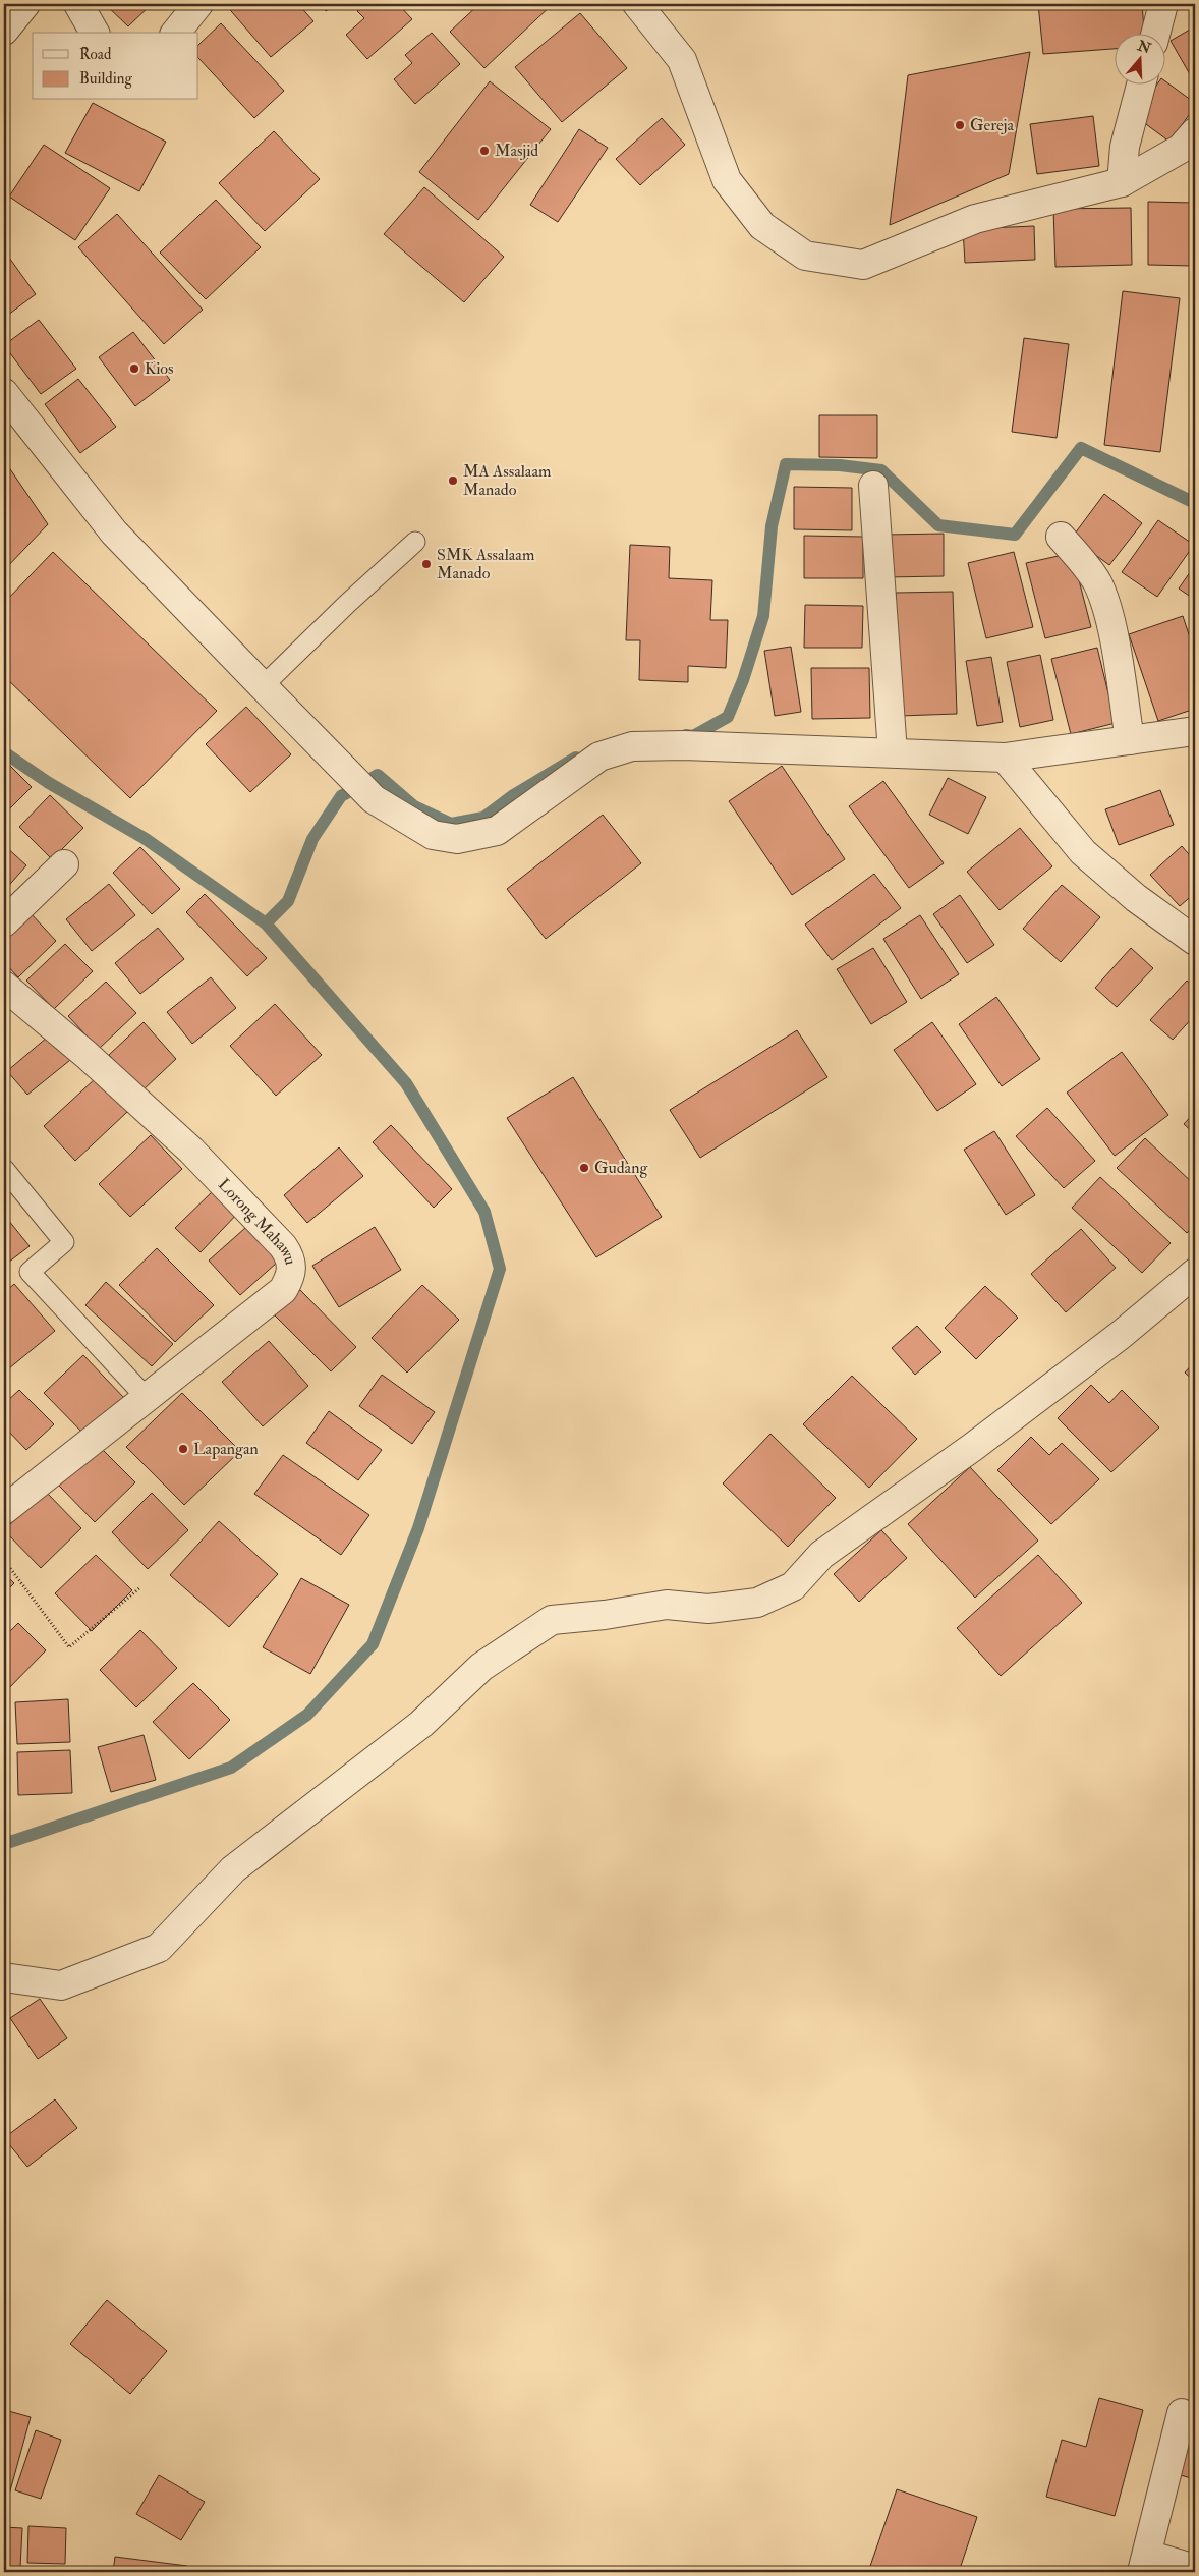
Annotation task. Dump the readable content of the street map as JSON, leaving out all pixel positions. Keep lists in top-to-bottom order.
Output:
{
  "streets": {
    "street": ["Lorong Mahawu"]
  },
  "places": [
    "Gereja",
    "Masjid",
    "Kios",
    "MA Assalaam Manado",
    "SMK Assalaam Manado",
    "Gudang",
    "Lapangan"
  ],
  "legend": ["Road", "Building"],
  "north": "top"
}
